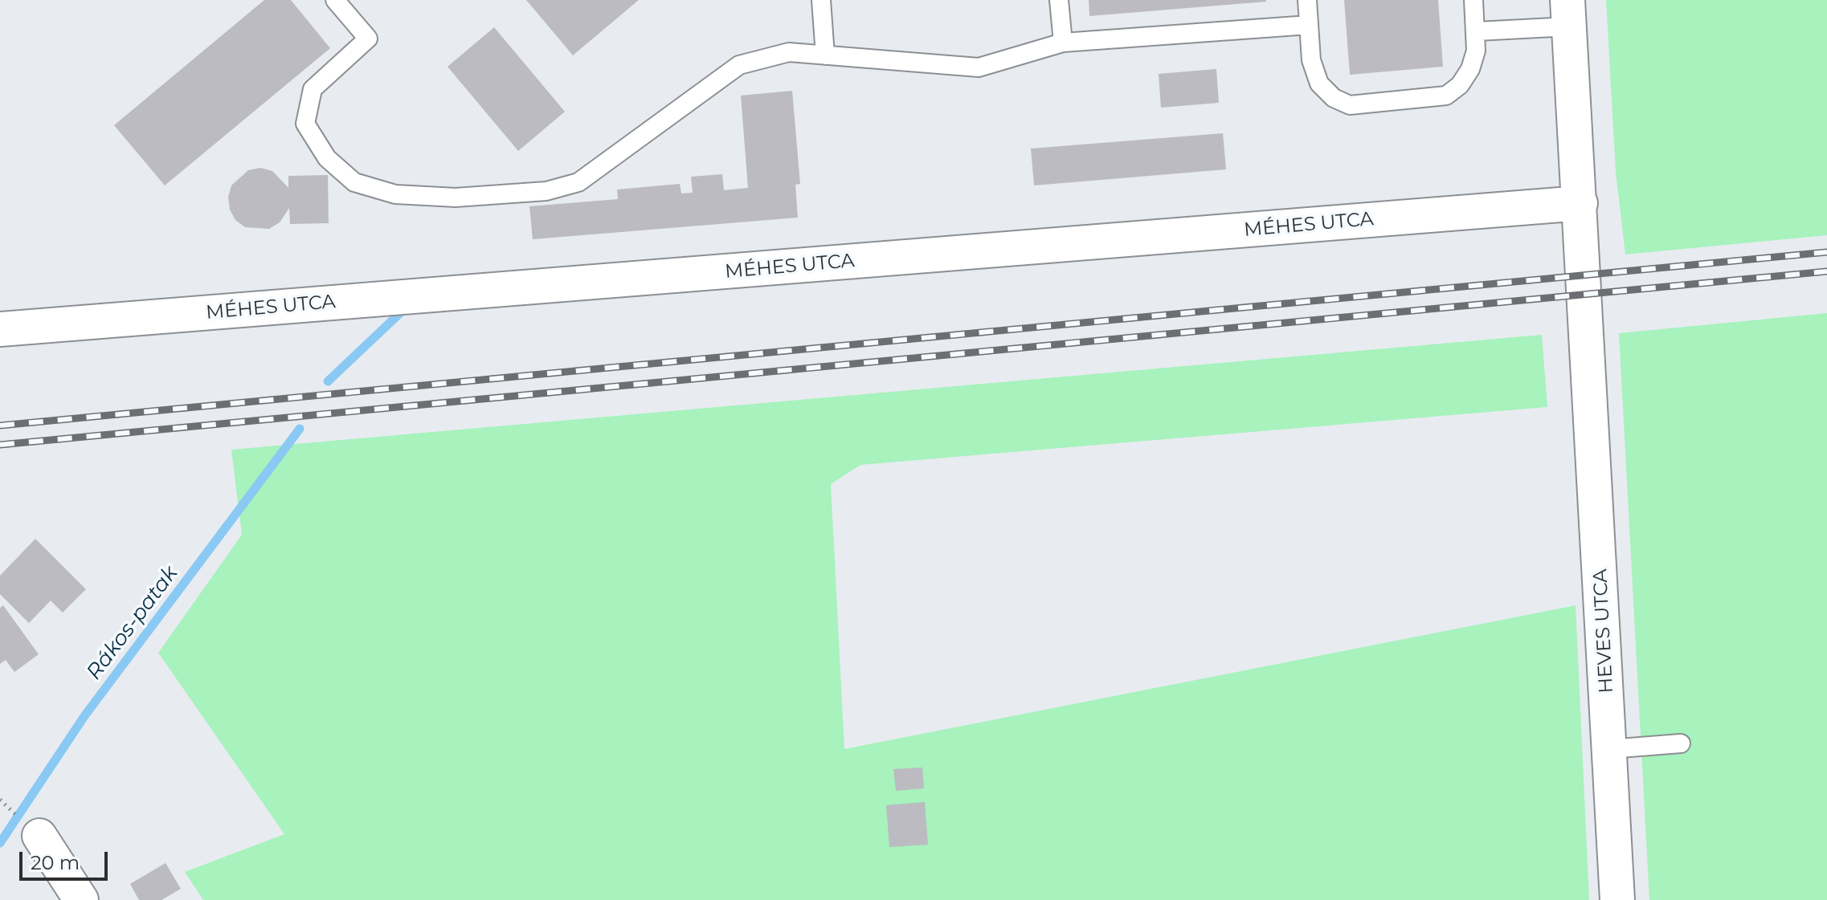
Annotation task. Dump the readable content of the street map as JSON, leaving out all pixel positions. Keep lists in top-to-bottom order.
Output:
{
  "streets": {
    "street": ["MÉHES UTCA", "HEVES UTCA"]
  },
  "crossings": [
    ["MÉHES UTCA", "HEVES UTCA"]
  ],
  "water": ["Rákos-patak"],
  "scale_bar": "20 m"
}
